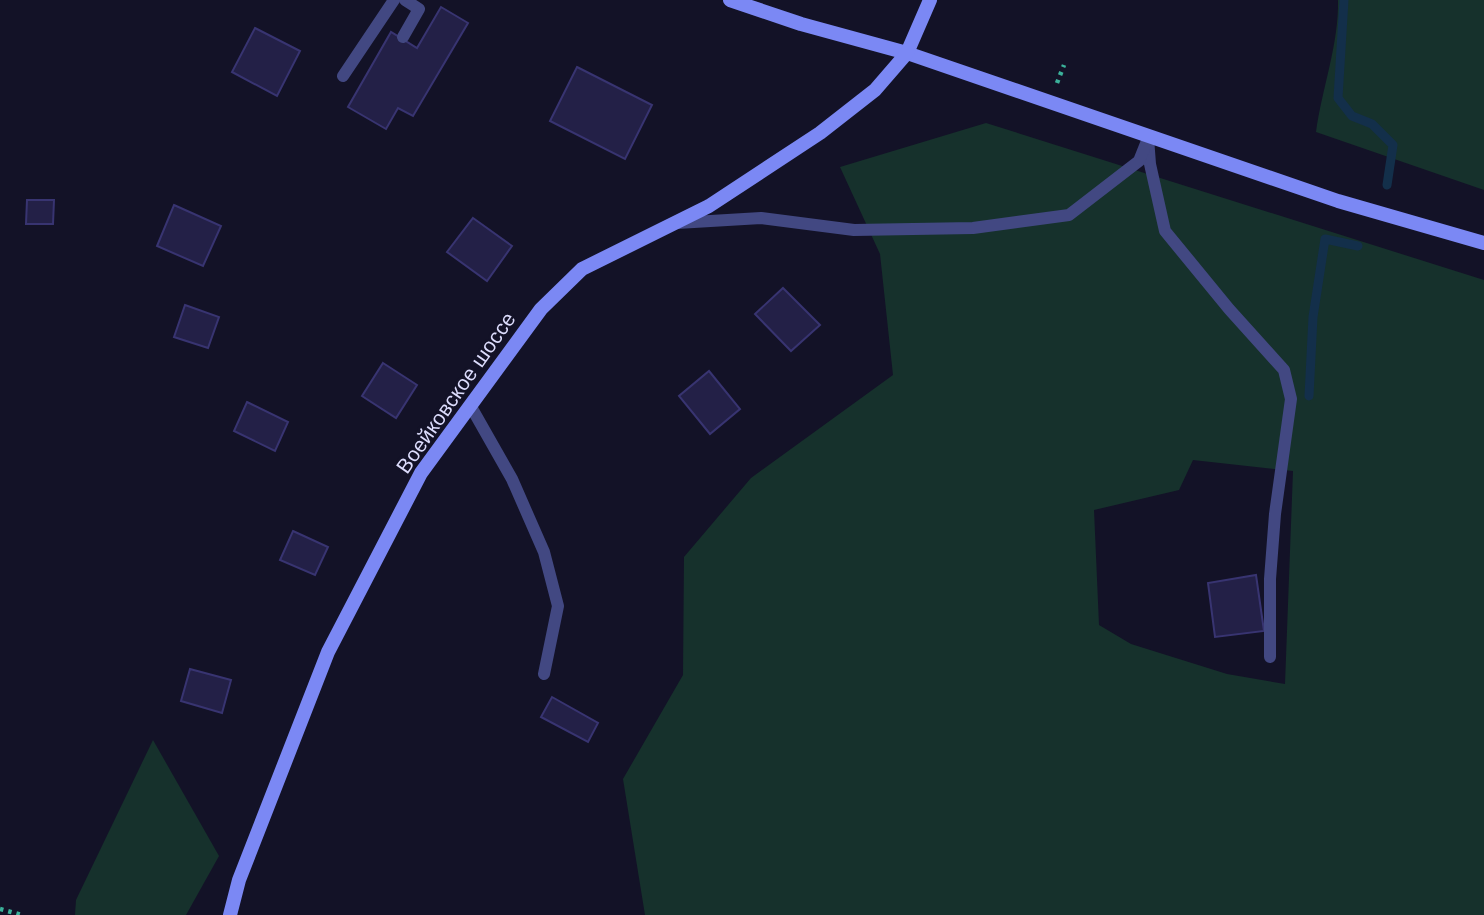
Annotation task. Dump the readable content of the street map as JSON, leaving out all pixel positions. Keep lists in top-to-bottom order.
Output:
{
  "streets": {
    "street": ["Воейковское шоссе"]
  }
}
